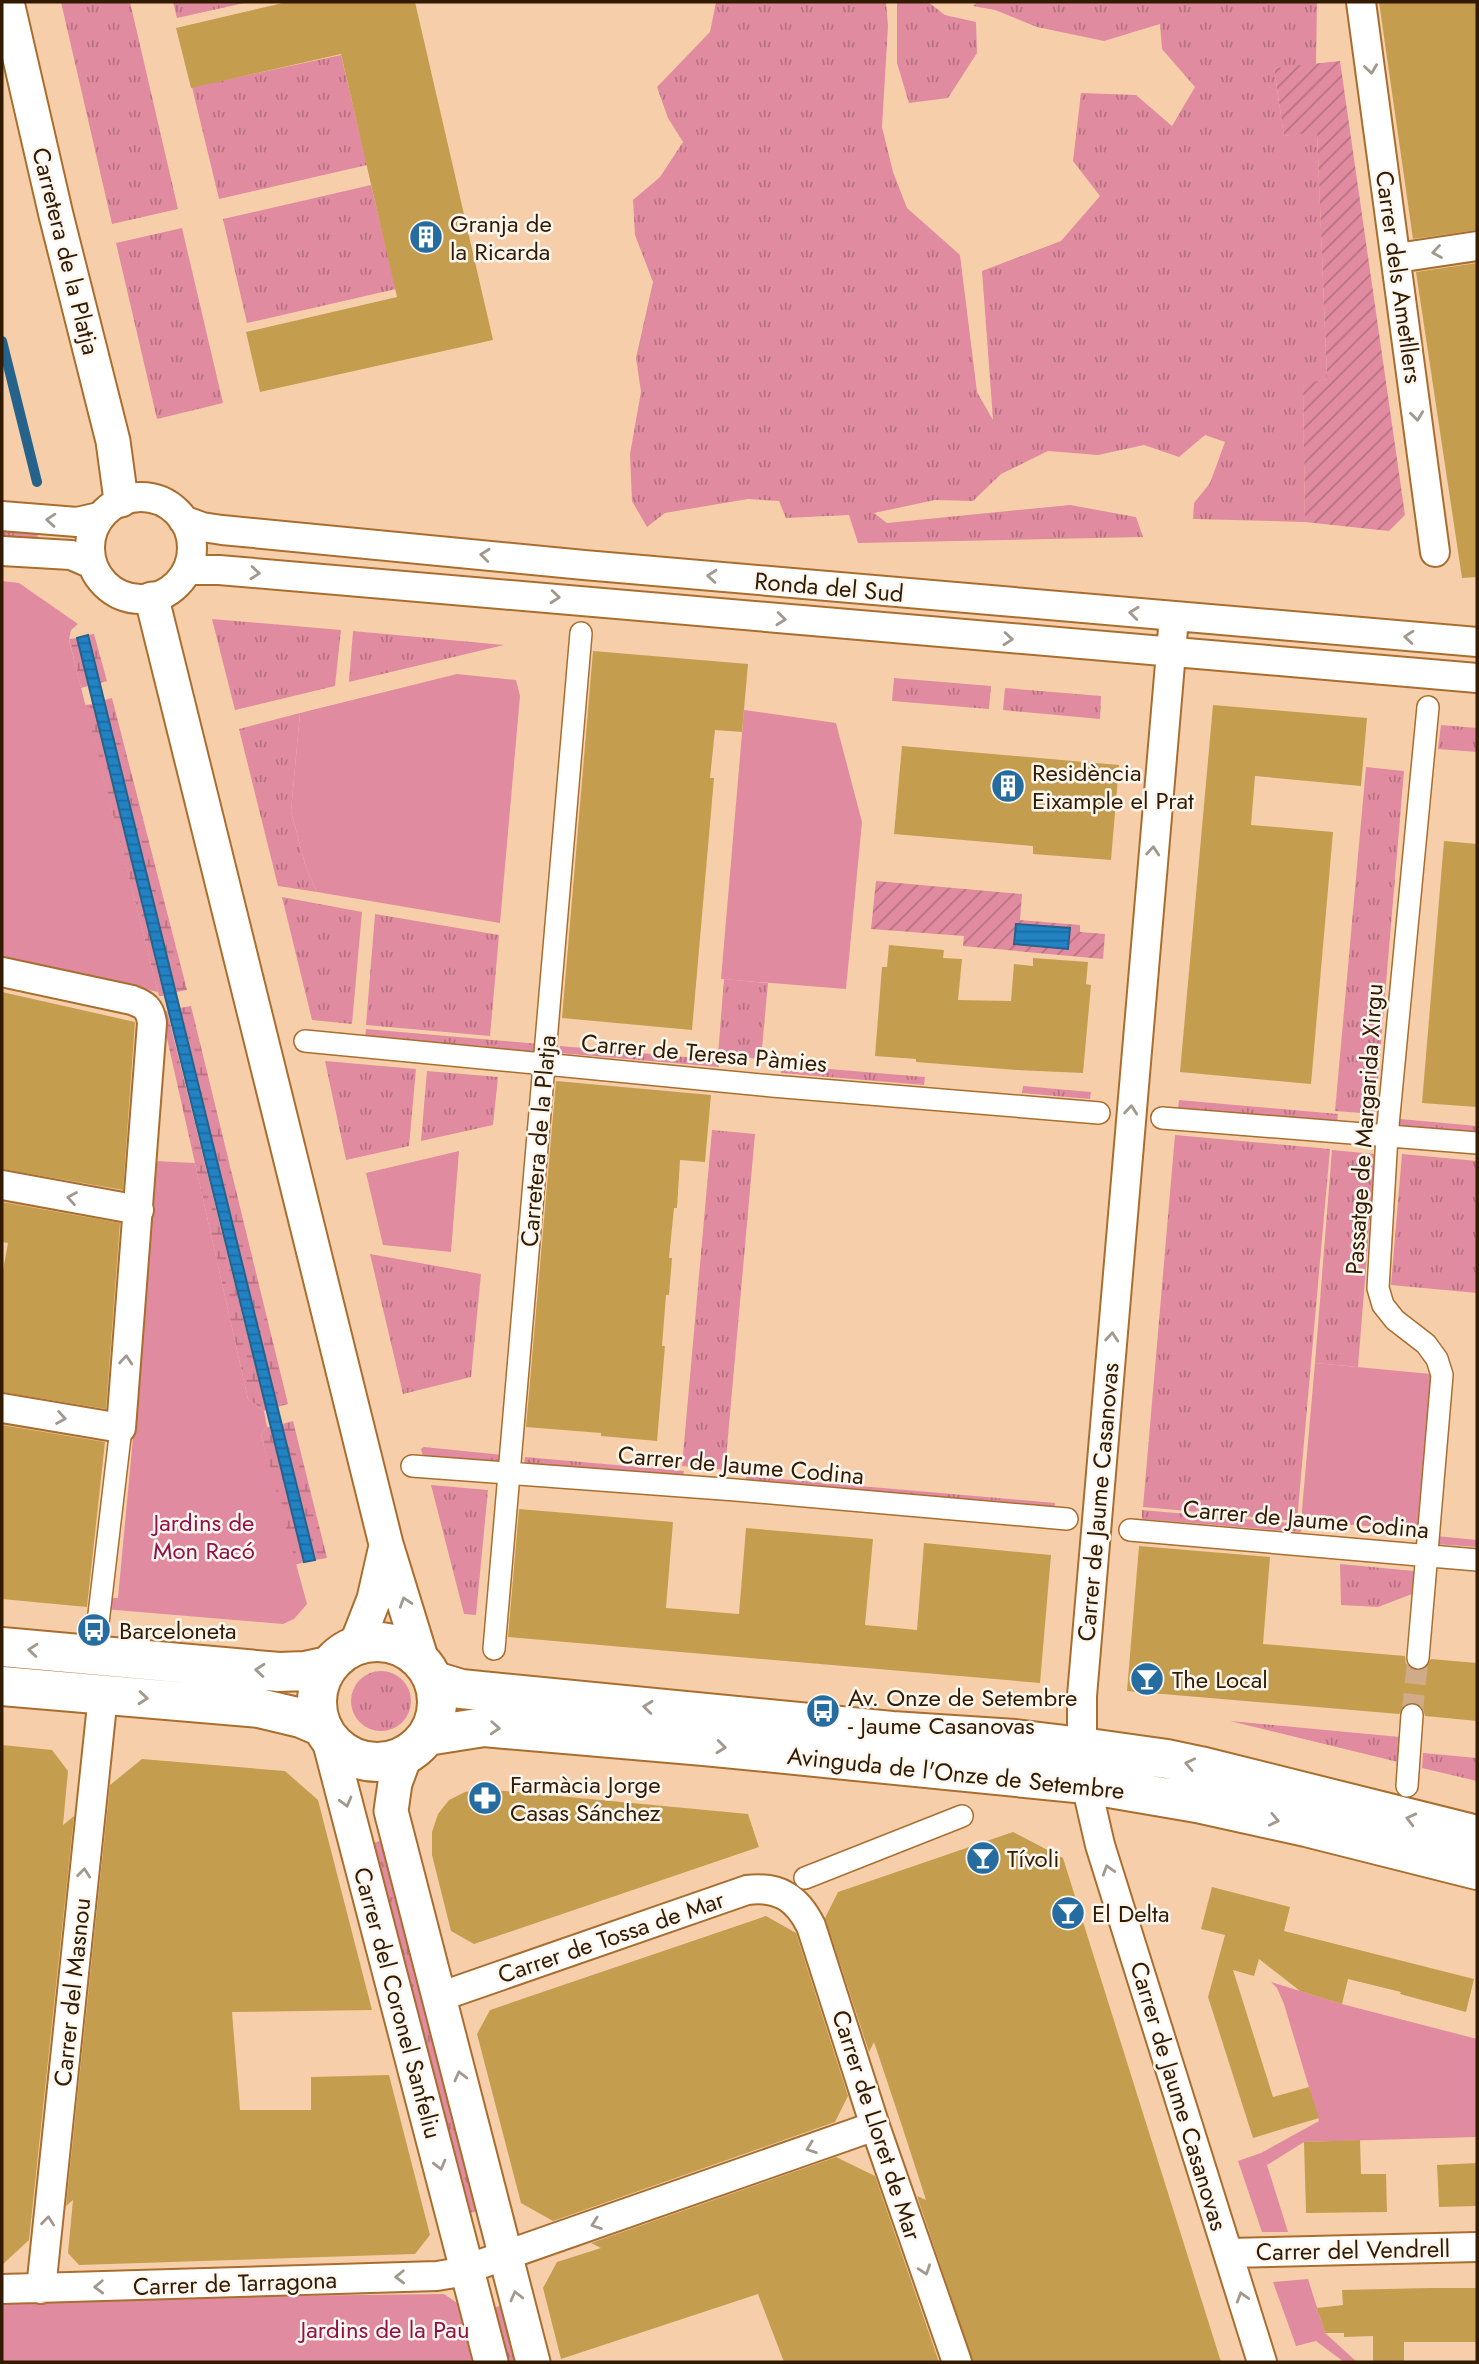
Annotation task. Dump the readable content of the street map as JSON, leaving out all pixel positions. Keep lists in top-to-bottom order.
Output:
{
  "streets": {
    "main road": ["Avinguda de l'Onze de Setembre"],
    "street": [
      "Carretera de la Platja",
      "Carrer dels Ametllers",
      "Ronda del Sud",
      "Carrer de Teresa Pàmies",
      "Passatge de Margarida Xirgu",
      "Carrer de Jaume Codina",
      "Carrer de Jaume Casanovas",
      "Carrer de Tossa de Mar",
      "Carrer del Masnou",
      "Carrer del Coronel Sanfeliu",
      "Carrer de Lloret de Mar",
      "Carrer del Vendrell",
      "Carrer de Tarragona"
    ]
  },
  "crossings": [
    ["Carretera de la Platja", "Ronda del Sud"],
    ["Carretera de la Platja", "Carrer de Teresa Pàmies"],
    ["Carretera de la Platja", "Carrer de Jaume Codina"],
    ["Ronda del Sud", "Carrer de Jaume Casanovas"],
    ["Passatge de Margarida Xirgu", "Carrer de Jaume Codina"],
    ["Carrer de Jaume Casanovas", "Avinguda de l'Onze de Setembre"],
    ["Carrer de Jaume Casanovas", "Carrer del Vendrell"],
    ["Avinguda de l'Onze de Setembre", "Carrer del Coronel Sanfeliu"],
    ["Carrer de Tossa de Mar", "Carrer del Coronel Sanfeliu"],
    ["Carrer de Tossa de Mar", "Carrer de Lloret de Mar"],
    ["Carrer del Masnou", "Carrer de Tarragona"],
    ["Carrer del Coronel Sanfeliu", "Carrer de Tarragona"]
  ],
  "one_way": [
    "Carrer dels Ametllers",
    "Carrer de Jaume Casanovas",
    "Carrer del Masnou",
    "Carrer de Lloret de Mar",
    "Carrer de Tarragona"
  ],
  "parks": ["Jardins de Mon Racó", "Jardins de la Pau"],
  "places": {
    "building": ["Granja de la Ricarda", "Residència Eixample el Prat"],
    "bus stop": ["Barceloneta", "Av. Onze de Setembre - Jaume Casanovas"],
    "bar": ["The Local", "Tívoli", "El Delta"],
    "pharmacy": ["Farmàcia Jorge Casas Sánchez"]
  }
}
